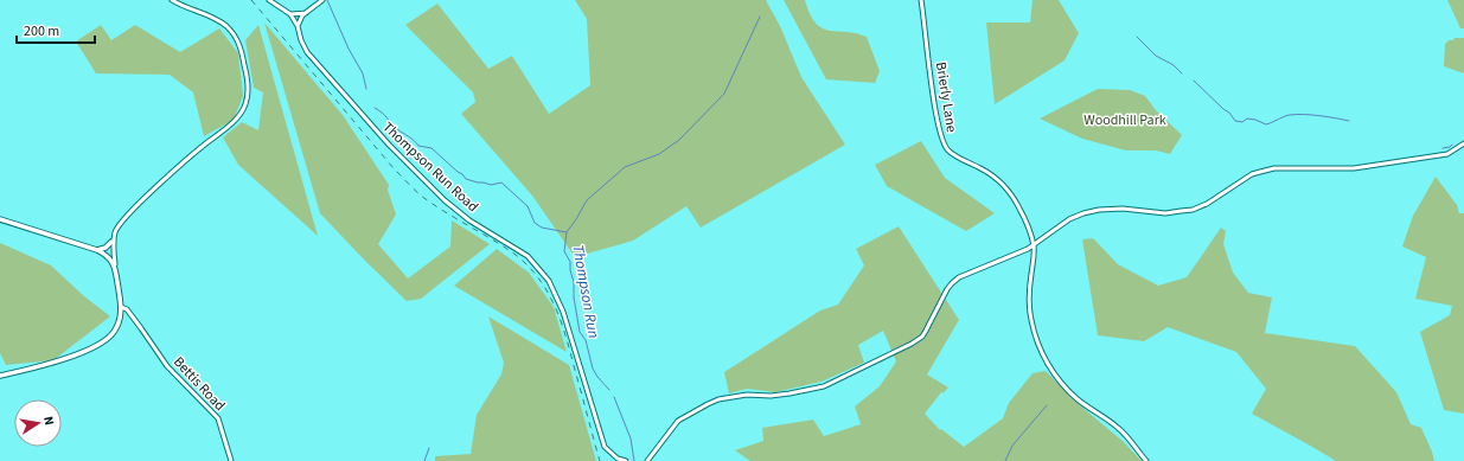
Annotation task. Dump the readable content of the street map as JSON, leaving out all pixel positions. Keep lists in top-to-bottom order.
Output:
{
  "streets": {
    "street": ["Brierly Lane", "Thompson Run Road", "Bettis Road"]
  },
  "water": ["Thompson Run"],
  "parks": ["Woodhill Park"],
  "scale_bar": "200 m",
  "north": "right"
}
